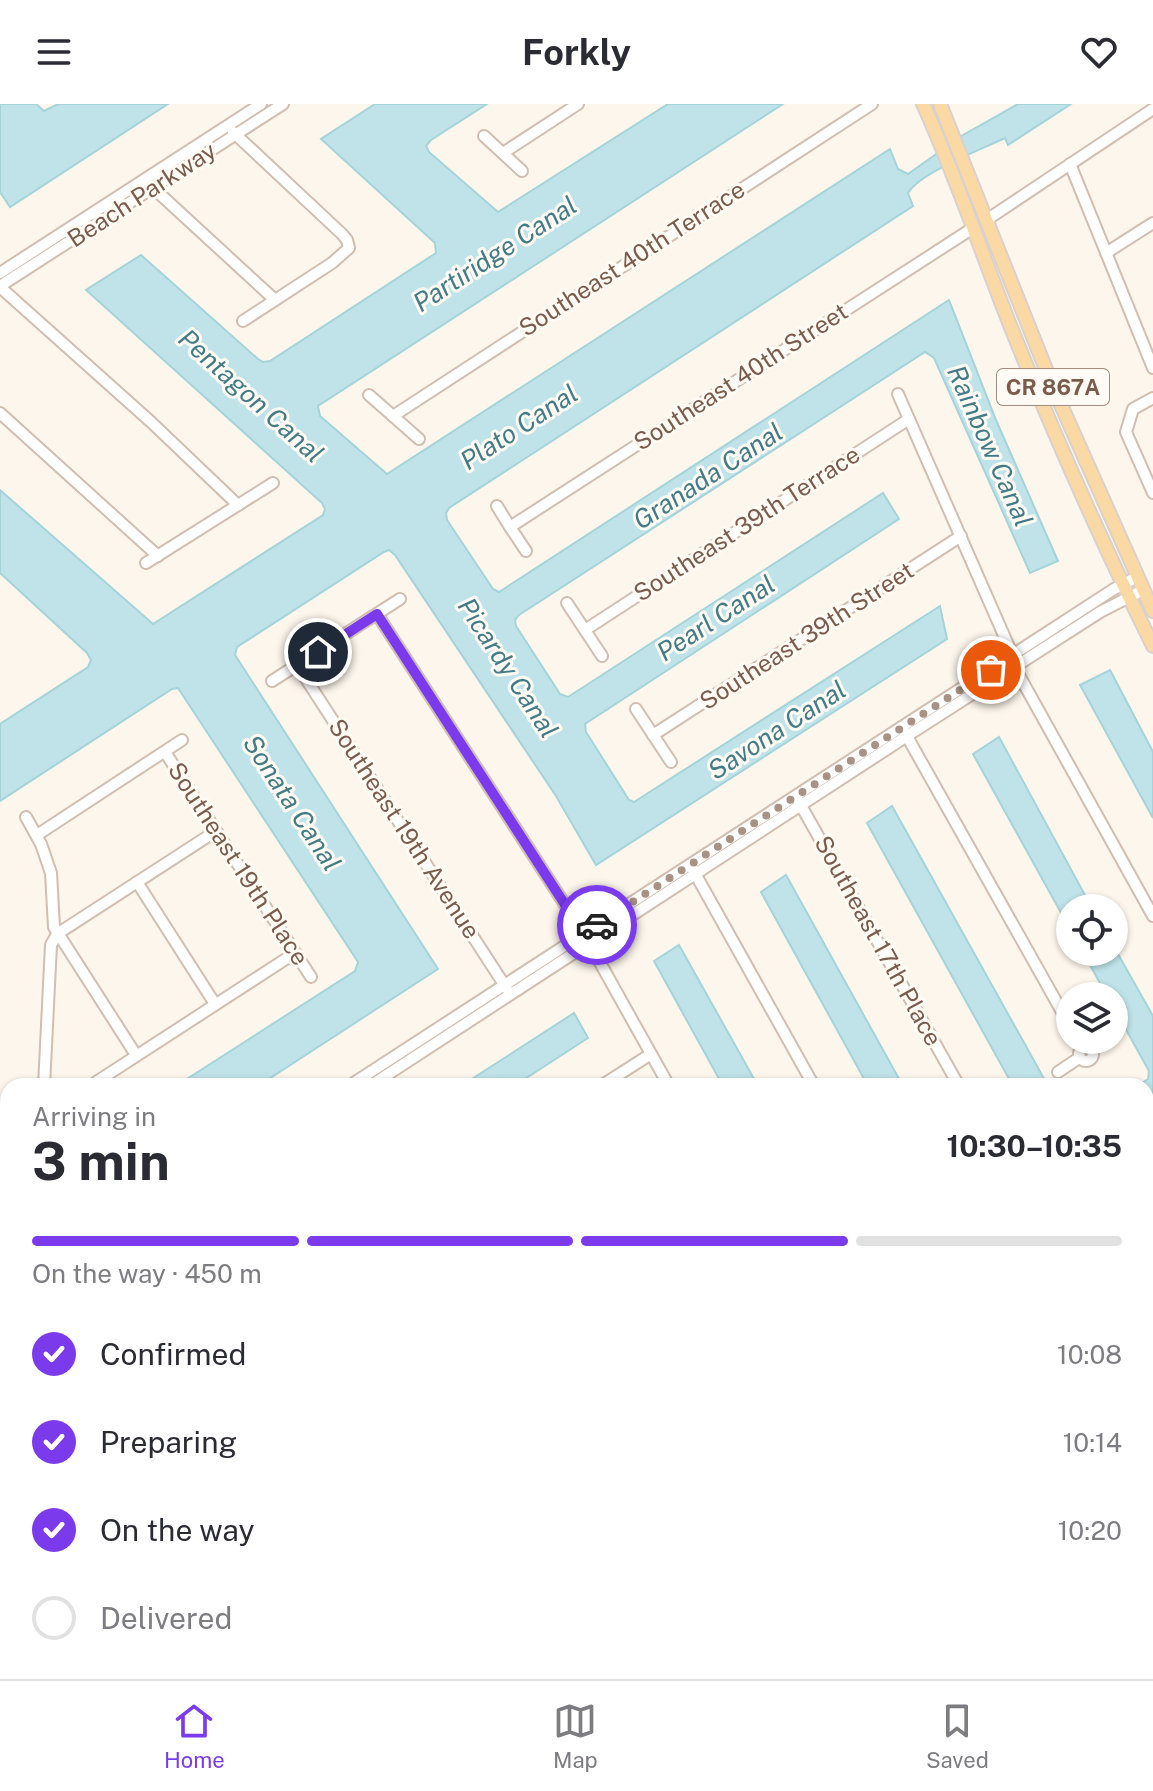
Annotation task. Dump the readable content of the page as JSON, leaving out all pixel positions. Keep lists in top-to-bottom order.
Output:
{
  "streets": {
    "main road": ["CR 867A"],
    "street": [
      "Beach Parkway",
      "Southeast 40th Terrace",
      "Southeast 40th Street",
      "Southeast 39th Terrace",
      "Southeast 39th Street",
      "Southeast 19th Avenue",
      "Southeast 19th Place",
      "Southeast 17th Place"
    ]
  },
  "crossings": [
    ["Southeast 40th Street", "CR 867A"]
  ],
  "water": [
    "Partiridge Canal",
    "Pentagon Canal",
    "Plato Canal",
    "Rainbow Canal",
    "Granada Canal",
    "Pearl Canal",
    "Picardy Canal",
    "Savona Canal",
    "Sonata Canal"
  ],
  "page": {
    "header": "Forkly",
    "heading": ["3 min", "Arriving in", "10:30–10:35"],
    "bar": "On the way · 450 m",
    "list": [
      ["Confirmed", "10:08"],
      ["Preparing", "10:14"],
      ["On the way", "10:20"],
      "Delivered"
    ],
    "tabs": ["Home", "Map", "Saved"]
  }
}
